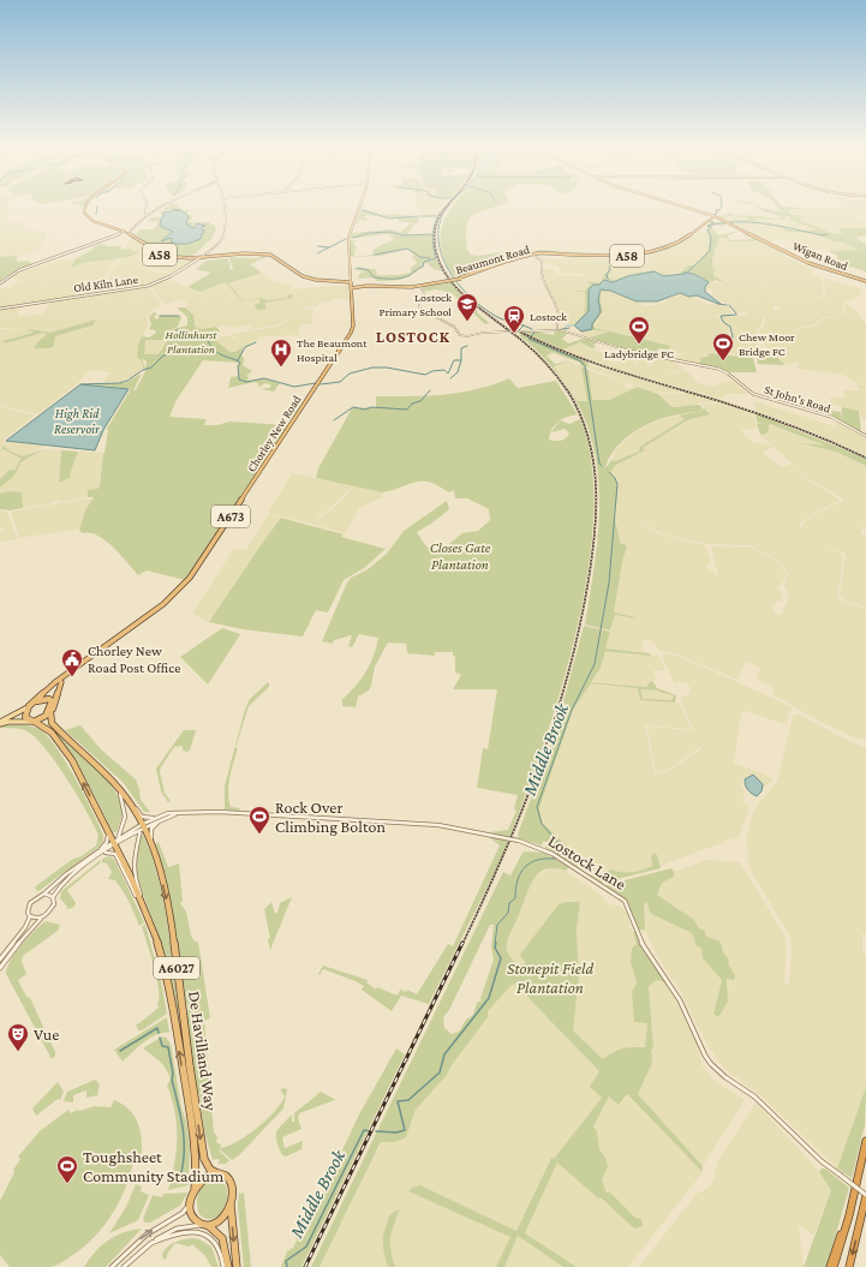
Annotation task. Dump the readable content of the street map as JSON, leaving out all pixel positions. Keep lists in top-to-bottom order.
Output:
{
  "streets": {
    "highway": [
      "A58",
      "Wigan Road",
      "Beaumont Road",
      "Chorley New Road",
      "A673",
      "A6027",
      "De Havilland Way"
    ],
    "main road": ["Old Kiln Lane"],
    "street": ["St John's Road", "Lostock Lane"]
  },
  "crossings": [
    ["A58", "Beaumont Road"],
    ["A58", "Old Kiln Lane"],
    ["A58", "Chorley New Road"],
    ["Wigan Road", "Beaumont Road"],
    ["Beaumont Road", "Chorley New Road"],
    ["Chorley New Road", "A673"],
    ["A673", "A6027"],
    ["A673", "De Havilland Way"],
    ["Lostock Lane", "De Havilland Way"],
    ["A6027", "De Havilland Way"]
  ],
  "districts": ["LOSTOCK"],
  "water": ["High Rid Reservoir", "Middle Brook"],
  "parks": ["Hollinhurst Plantation", "Closes Gate Plantation", "Stonepit Field Plantation"],
  "places": {
    "school or university": ["Lostock Primary School"],
    "station": ["Lostock"],
    "sports": [
      "Ladybridge FC",
      "Chew Moor Bridge FC",
      "Rock Over Climbing Bolton",
      "Toughsheet Community Stadium"
    ],
    "hospital": ["The Beaumont Hospital"],
    "public building": ["Chorley New Road Post Office"],
    "theatre": ["Vue"]
  }
}
